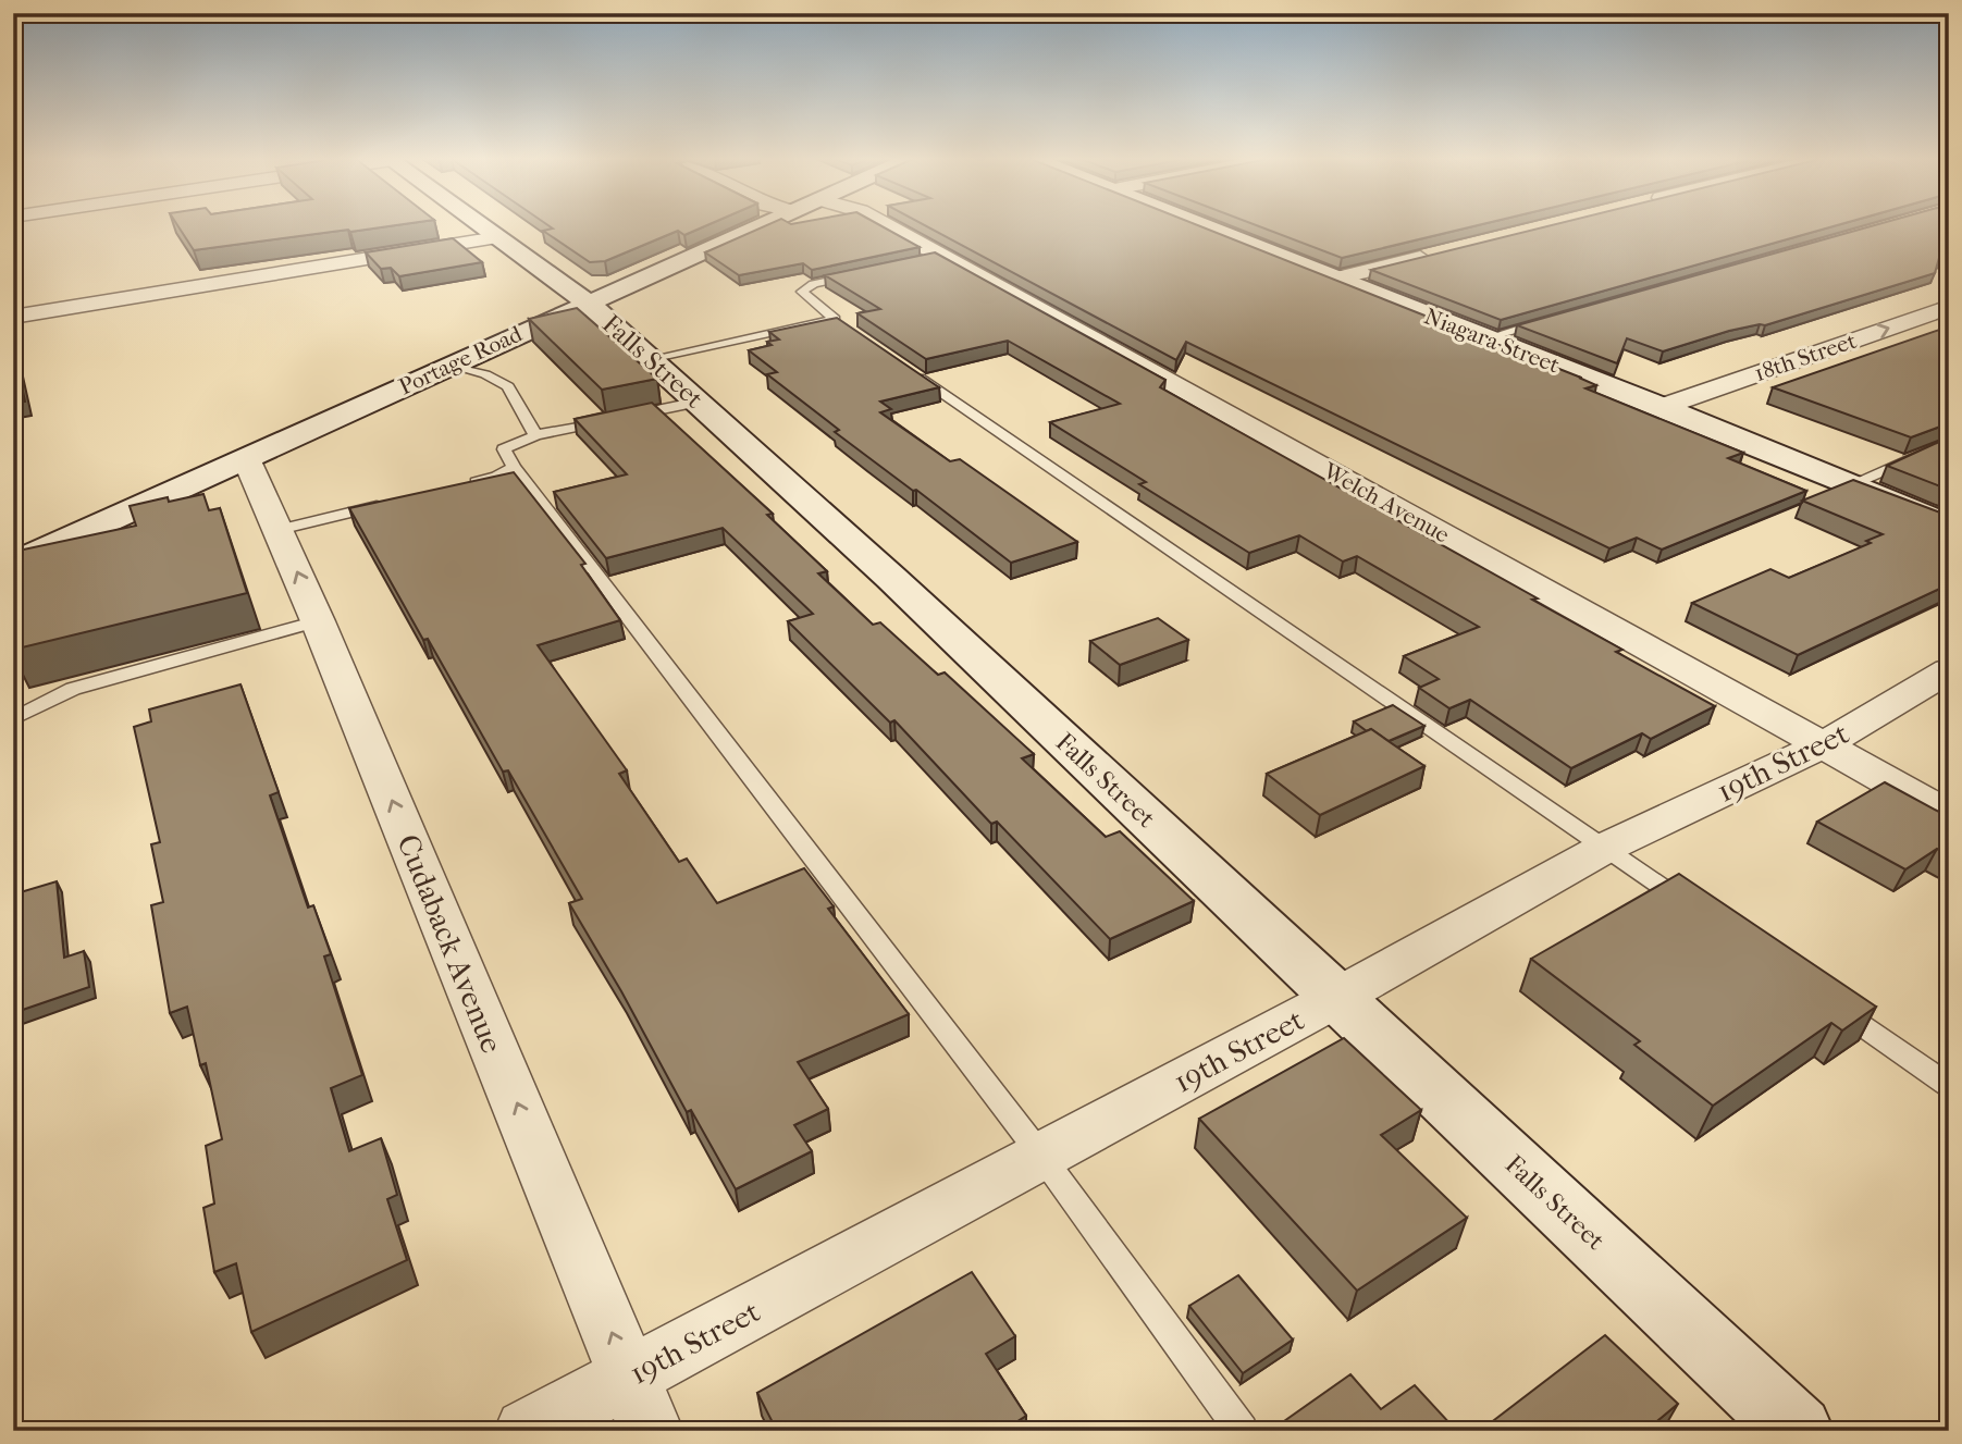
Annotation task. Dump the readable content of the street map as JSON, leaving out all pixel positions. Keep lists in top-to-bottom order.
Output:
{
  "streets": {
    "street": [
      "Niagara Street",
      "18th Street",
      "Portage Road",
      "Falls Street",
      "Welch Avenue",
      "19th Street",
      "Cudaback Avenue"
    ]
  },
  "crossings": [
    ["Niagara Street", "18th Street"],
    ["Portage Road", "Falls Street"],
    ["Portage Road", "Cudaback Avenue"],
    ["Falls Street", "19th Street"],
    ["Welch Avenue", "19th Street"],
    ["19th Street", "Cudaback Avenue"]
  ],
  "one_way": ["18th Street", "Cudaback Avenue"]
}
